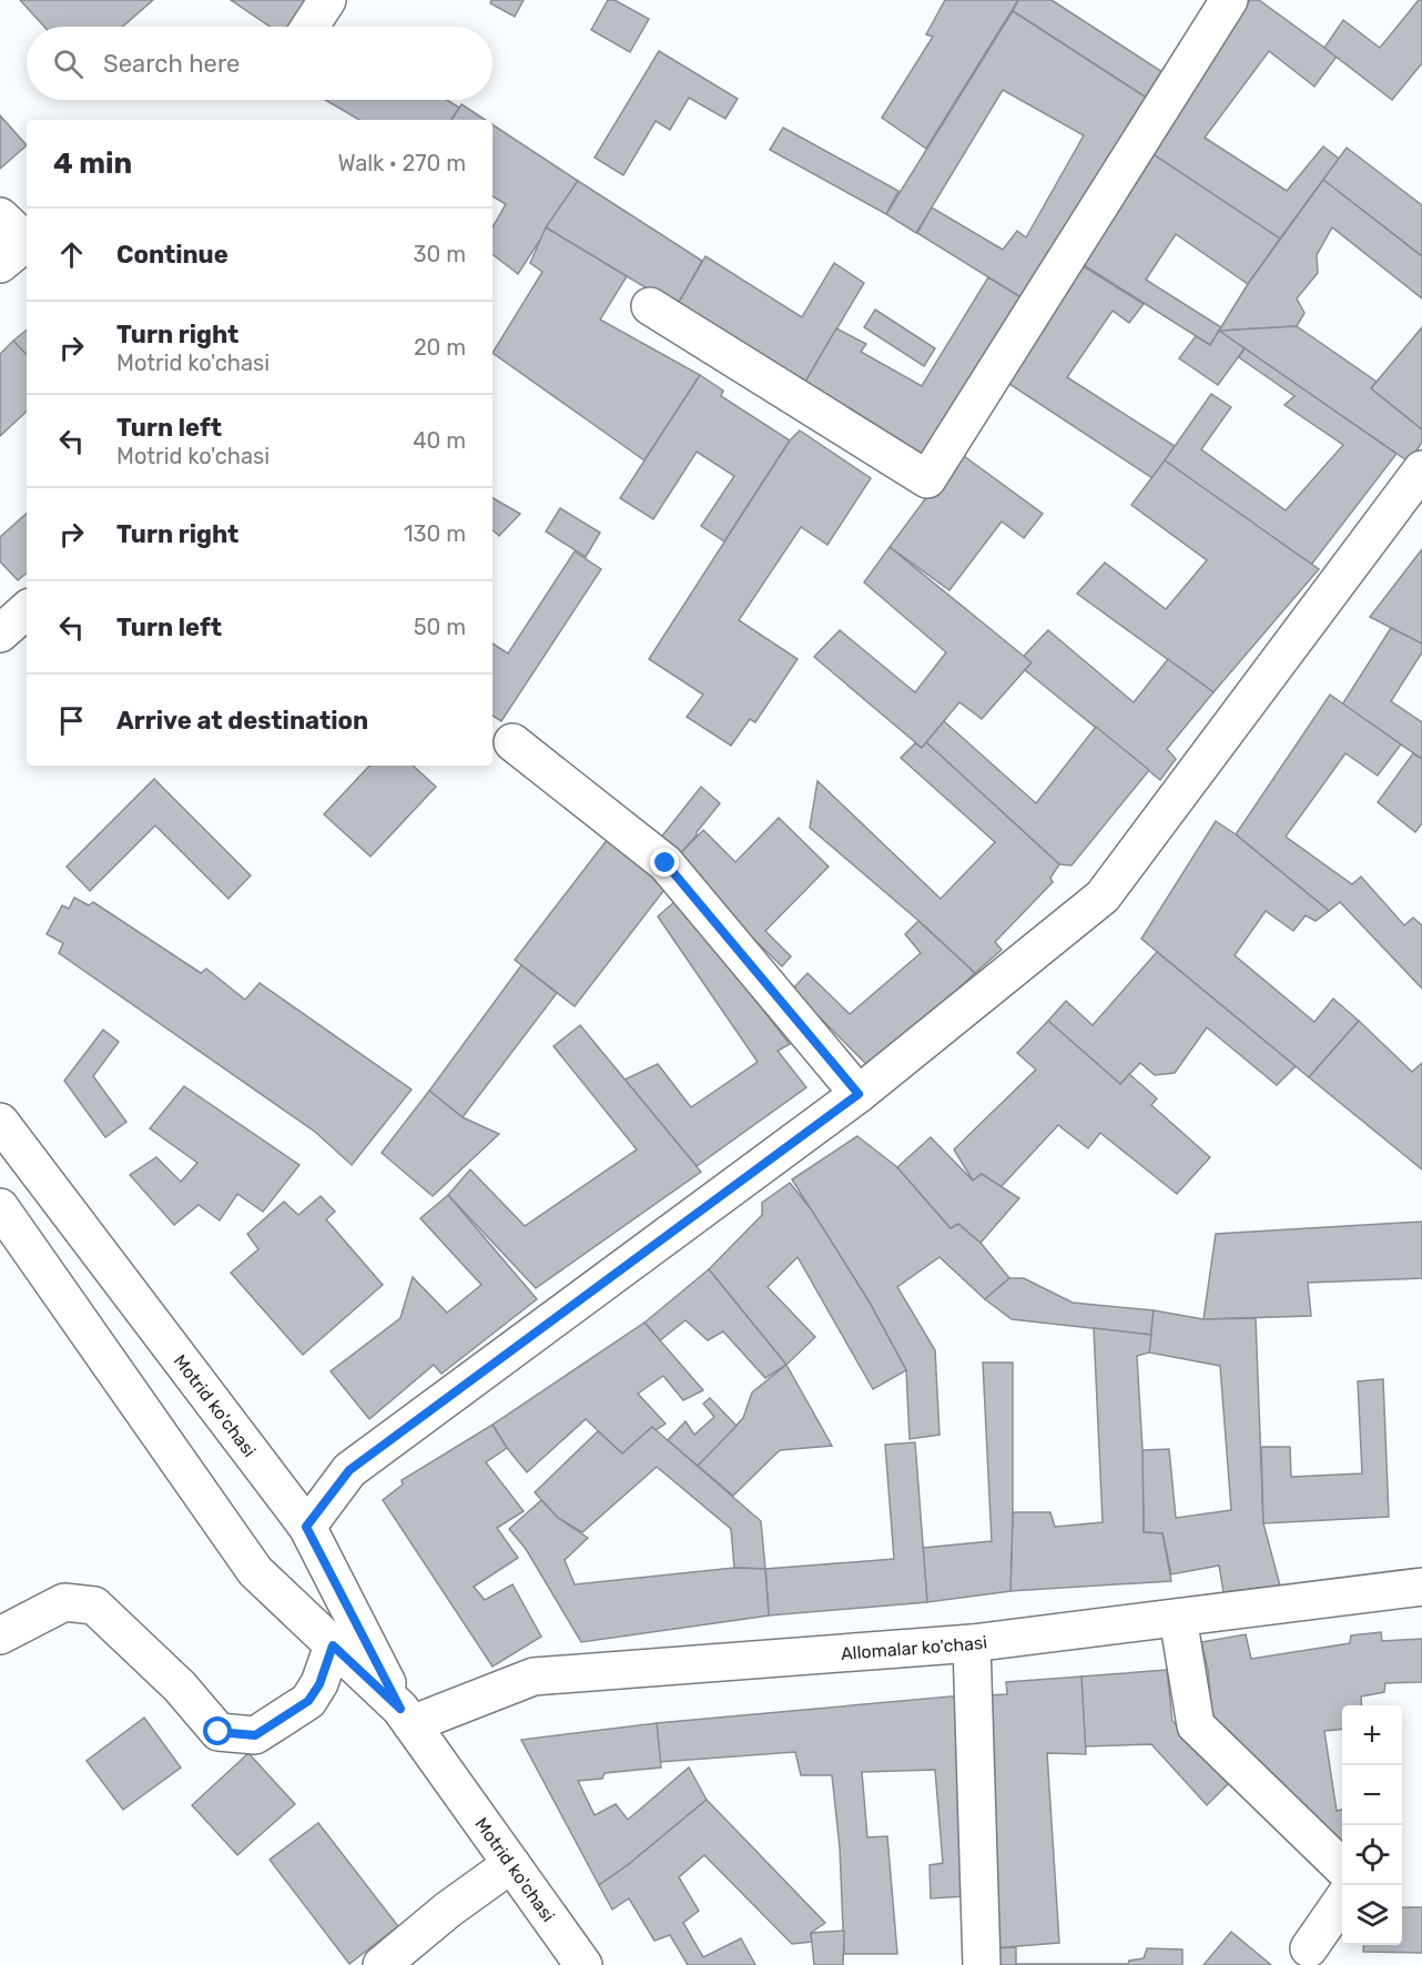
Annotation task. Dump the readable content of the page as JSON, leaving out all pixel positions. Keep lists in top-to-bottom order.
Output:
{
  "streets": {
    "street": ["Motrid ko'chasi", "Allomalar ko'chasi"]
  },
  "crossings": [
    ["Motrid ko'chasi", "Allomalar ko'chasi"]
  ],
  "page": {
    "search": "Search here",
    "heading": ["4 min", "Walk · 270 m"],
    "list": [
      ["Continue", "30 m"],
      ["Turn right", "Motrid ko'chasi", "20 m"],
      ["Turn left", "Motrid ko'chasi", "40 m"],
      ["Turn right", "130 m"],
      ["Turn left", "50 m"],
      "Arrive at destination"
    ],
    "map_buttons": ["+", "−"]
  }
}
